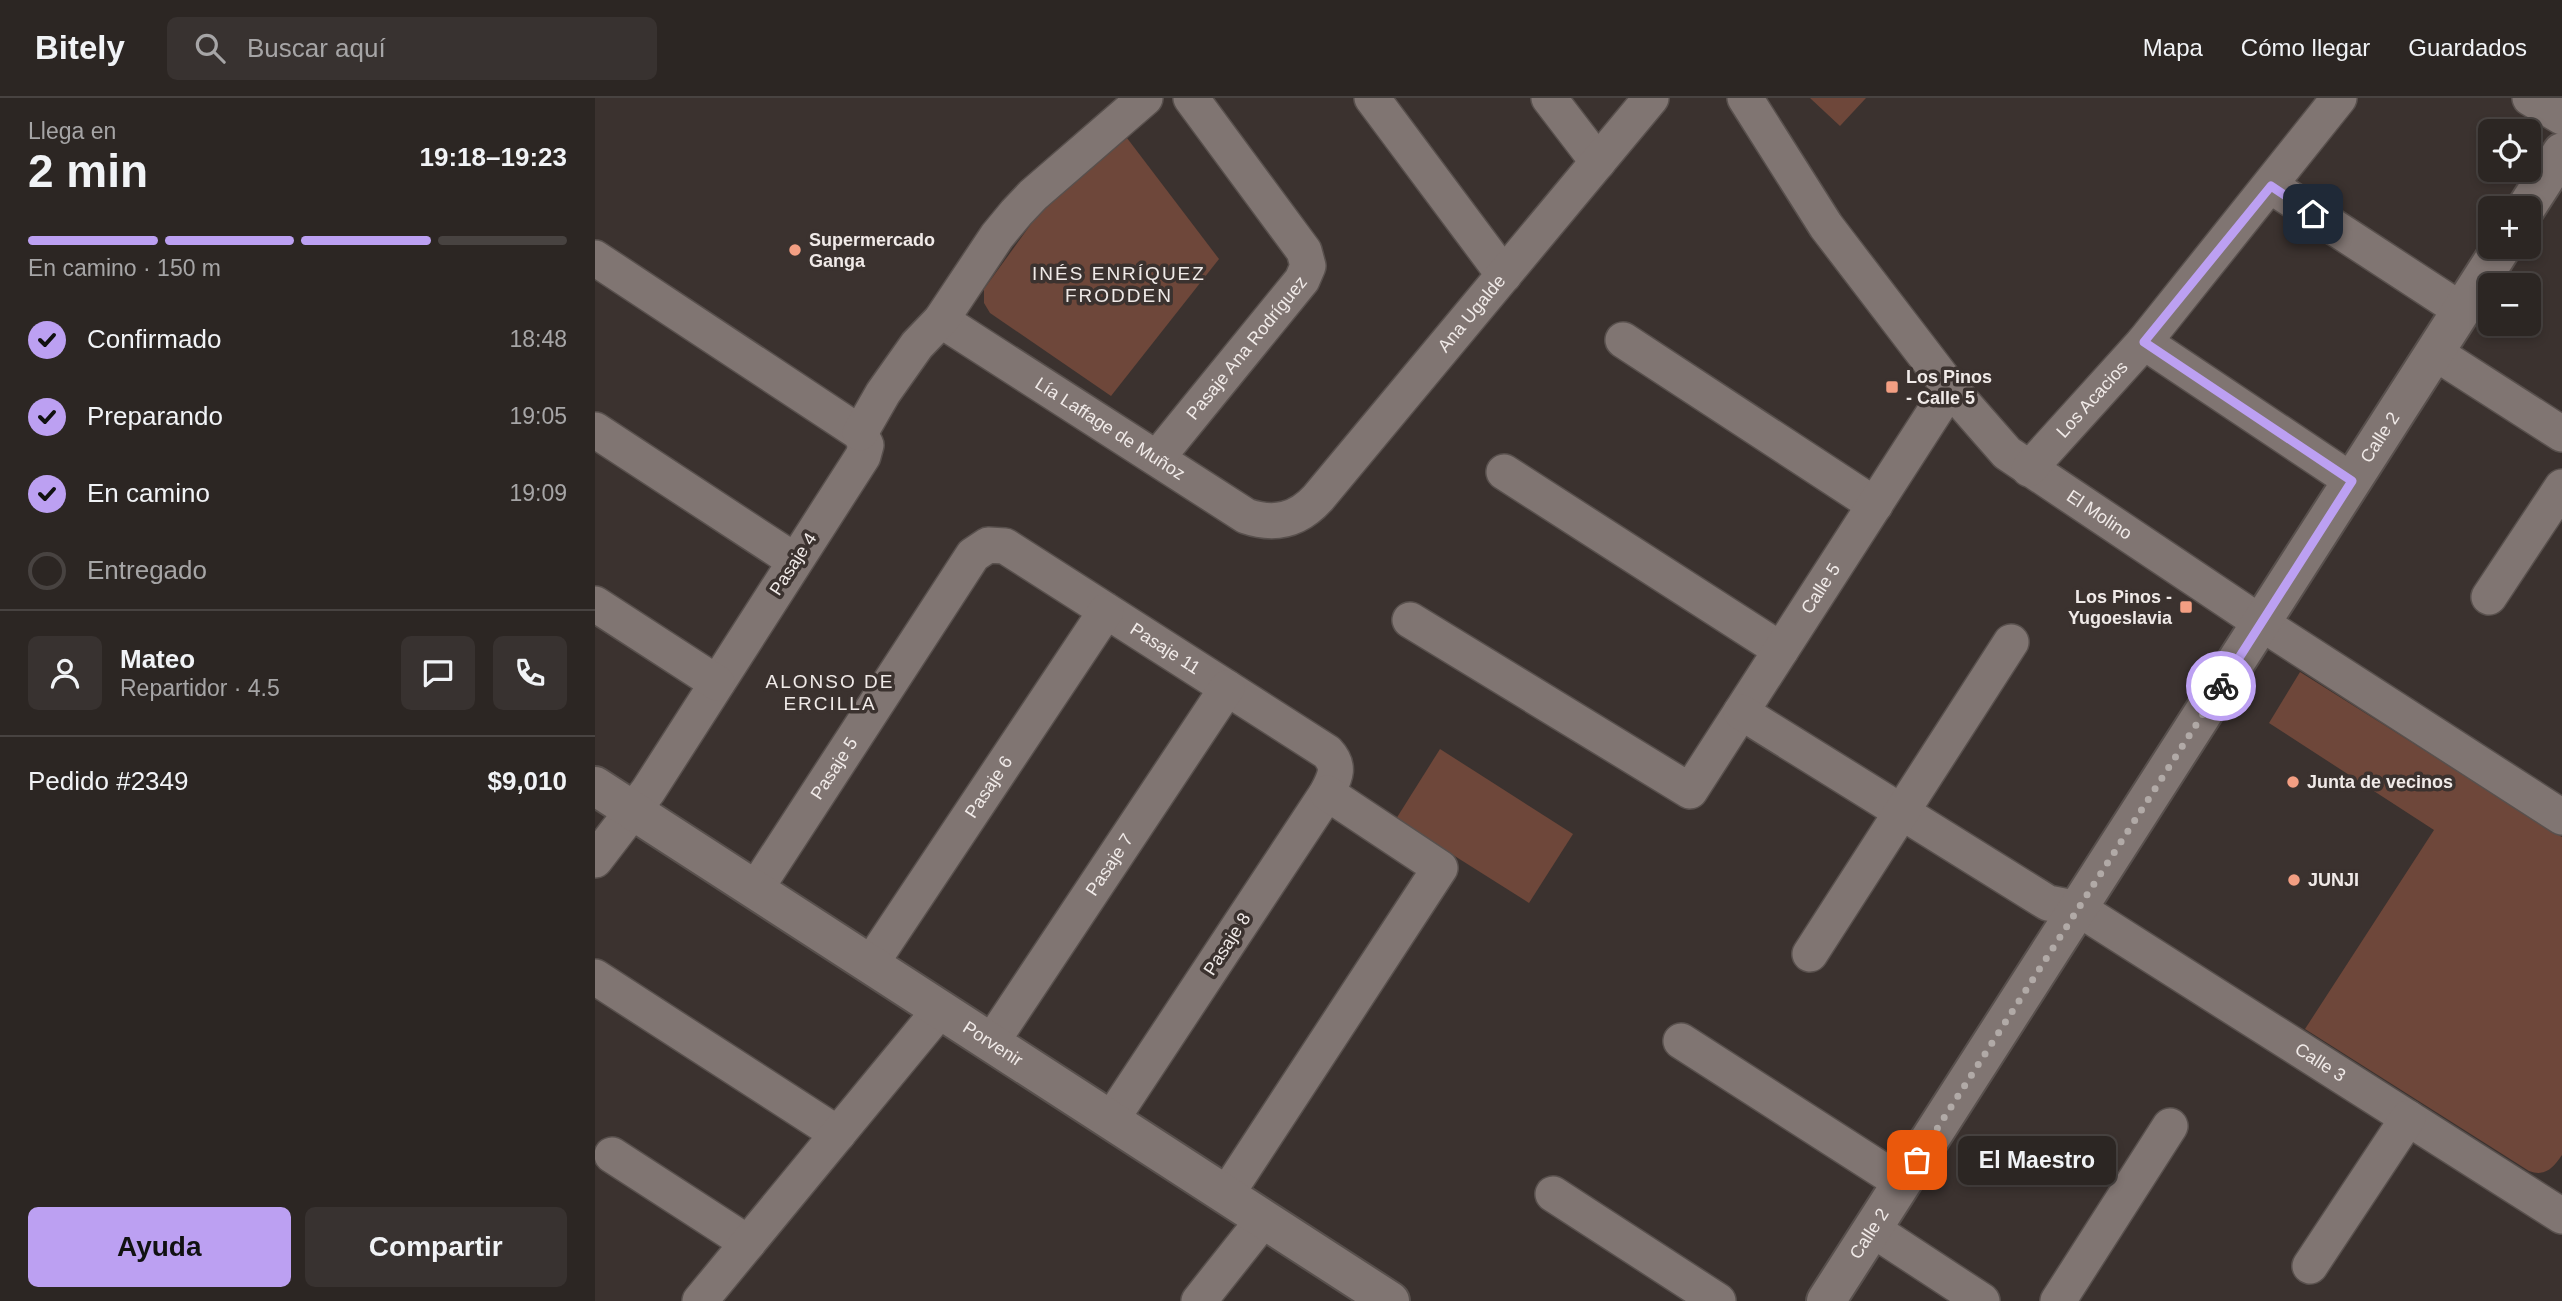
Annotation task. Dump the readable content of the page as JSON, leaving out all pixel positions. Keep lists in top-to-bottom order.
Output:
{
  "streets": {
    "street": [
      "Ana Ugalde",
      "Pasaje Ana Rodríguez",
      "Los Acacios",
      "Lía Laffage de Muñoz",
      "Calle 2",
      "El Molino",
      "Pasaje 4",
      "Calle 5",
      "Pasaje 11",
      "Pasaje 5",
      "Pasaje 6",
      "Pasaje 7",
      "Pasaje 8",
      "Porvenir",
      "Calle 3"
    ]
  },
  "crossings": [
    ["Ana Ugalde", "Lía Laffage de Muñoz"],
    ["Pasaje Ana Rodríguez", "Lía Laffage de Muñoz"],
    ["Los Acacios", "El Molino"],
    ["Lía Laffage de Muñoz", "Pasaje 4"],
    ["Calle 2", "El Molino"],
    ["Calle 2", "Calle 3"],
    ["El Molino", "Calle 5"],
    ["Pasaje 4", "Porvenir"],
    ["Calle 5", "Calle 3"],
    ["Pasaje 11", "Pasaje 5"],
    ["Pasaje 11", "Pasaje 6"],
    ["Pasaje 11", "Pasaje 7"],
    ["Pasaje 11", "Pasaje 8"],
    ["Pasaje 11", "Porvenir"],
    ["Pasaje 5", "Porvenir"],
    ["Pasaje 6", "Porvenir"],
    ["Pasaje 7", "Porvenir"],
    ["Pasaje 8", "Porvenir"]
  ],
  "districts": ["INÉS ENRÍQUEZ FRODDEN", "ALONSO DE ERCILLA"],
  "places": {
    "other": [
      "Supermercado Ganga",
      "Junta de vecinos",
      "JUNJI",
      "El Maestro"
    ],
    "transit": ["Los Pinos - Calle 5", "Los Pinos - Yugoeslavia"]
  },
  "page": {
    "header": "Bitely",
    "search": "Buscar aquí",
    "nav": ["Mapa", "Cómo llegar", "Guardados"],
    "heading": ["2 min", "Llega en", "19:18–19:23"],
    "panel": [
      "Mateo",
      "Repartidor · 4.5",
      "Pedido #2349",
      "$9,010"
    ],
    "map_buttons": ["+", "−"],
    "bar": "En camino · 150 m",
    "list": [
      ["Confirmado", "18:48"],
      ["Preparando", "19:05"],
      ["En camino", "19:09"],
      "Entregado"
    ],
    "bubble": "El Maestro",
    "buttons": ["Ayuda", "Compartir"]
  }
}
